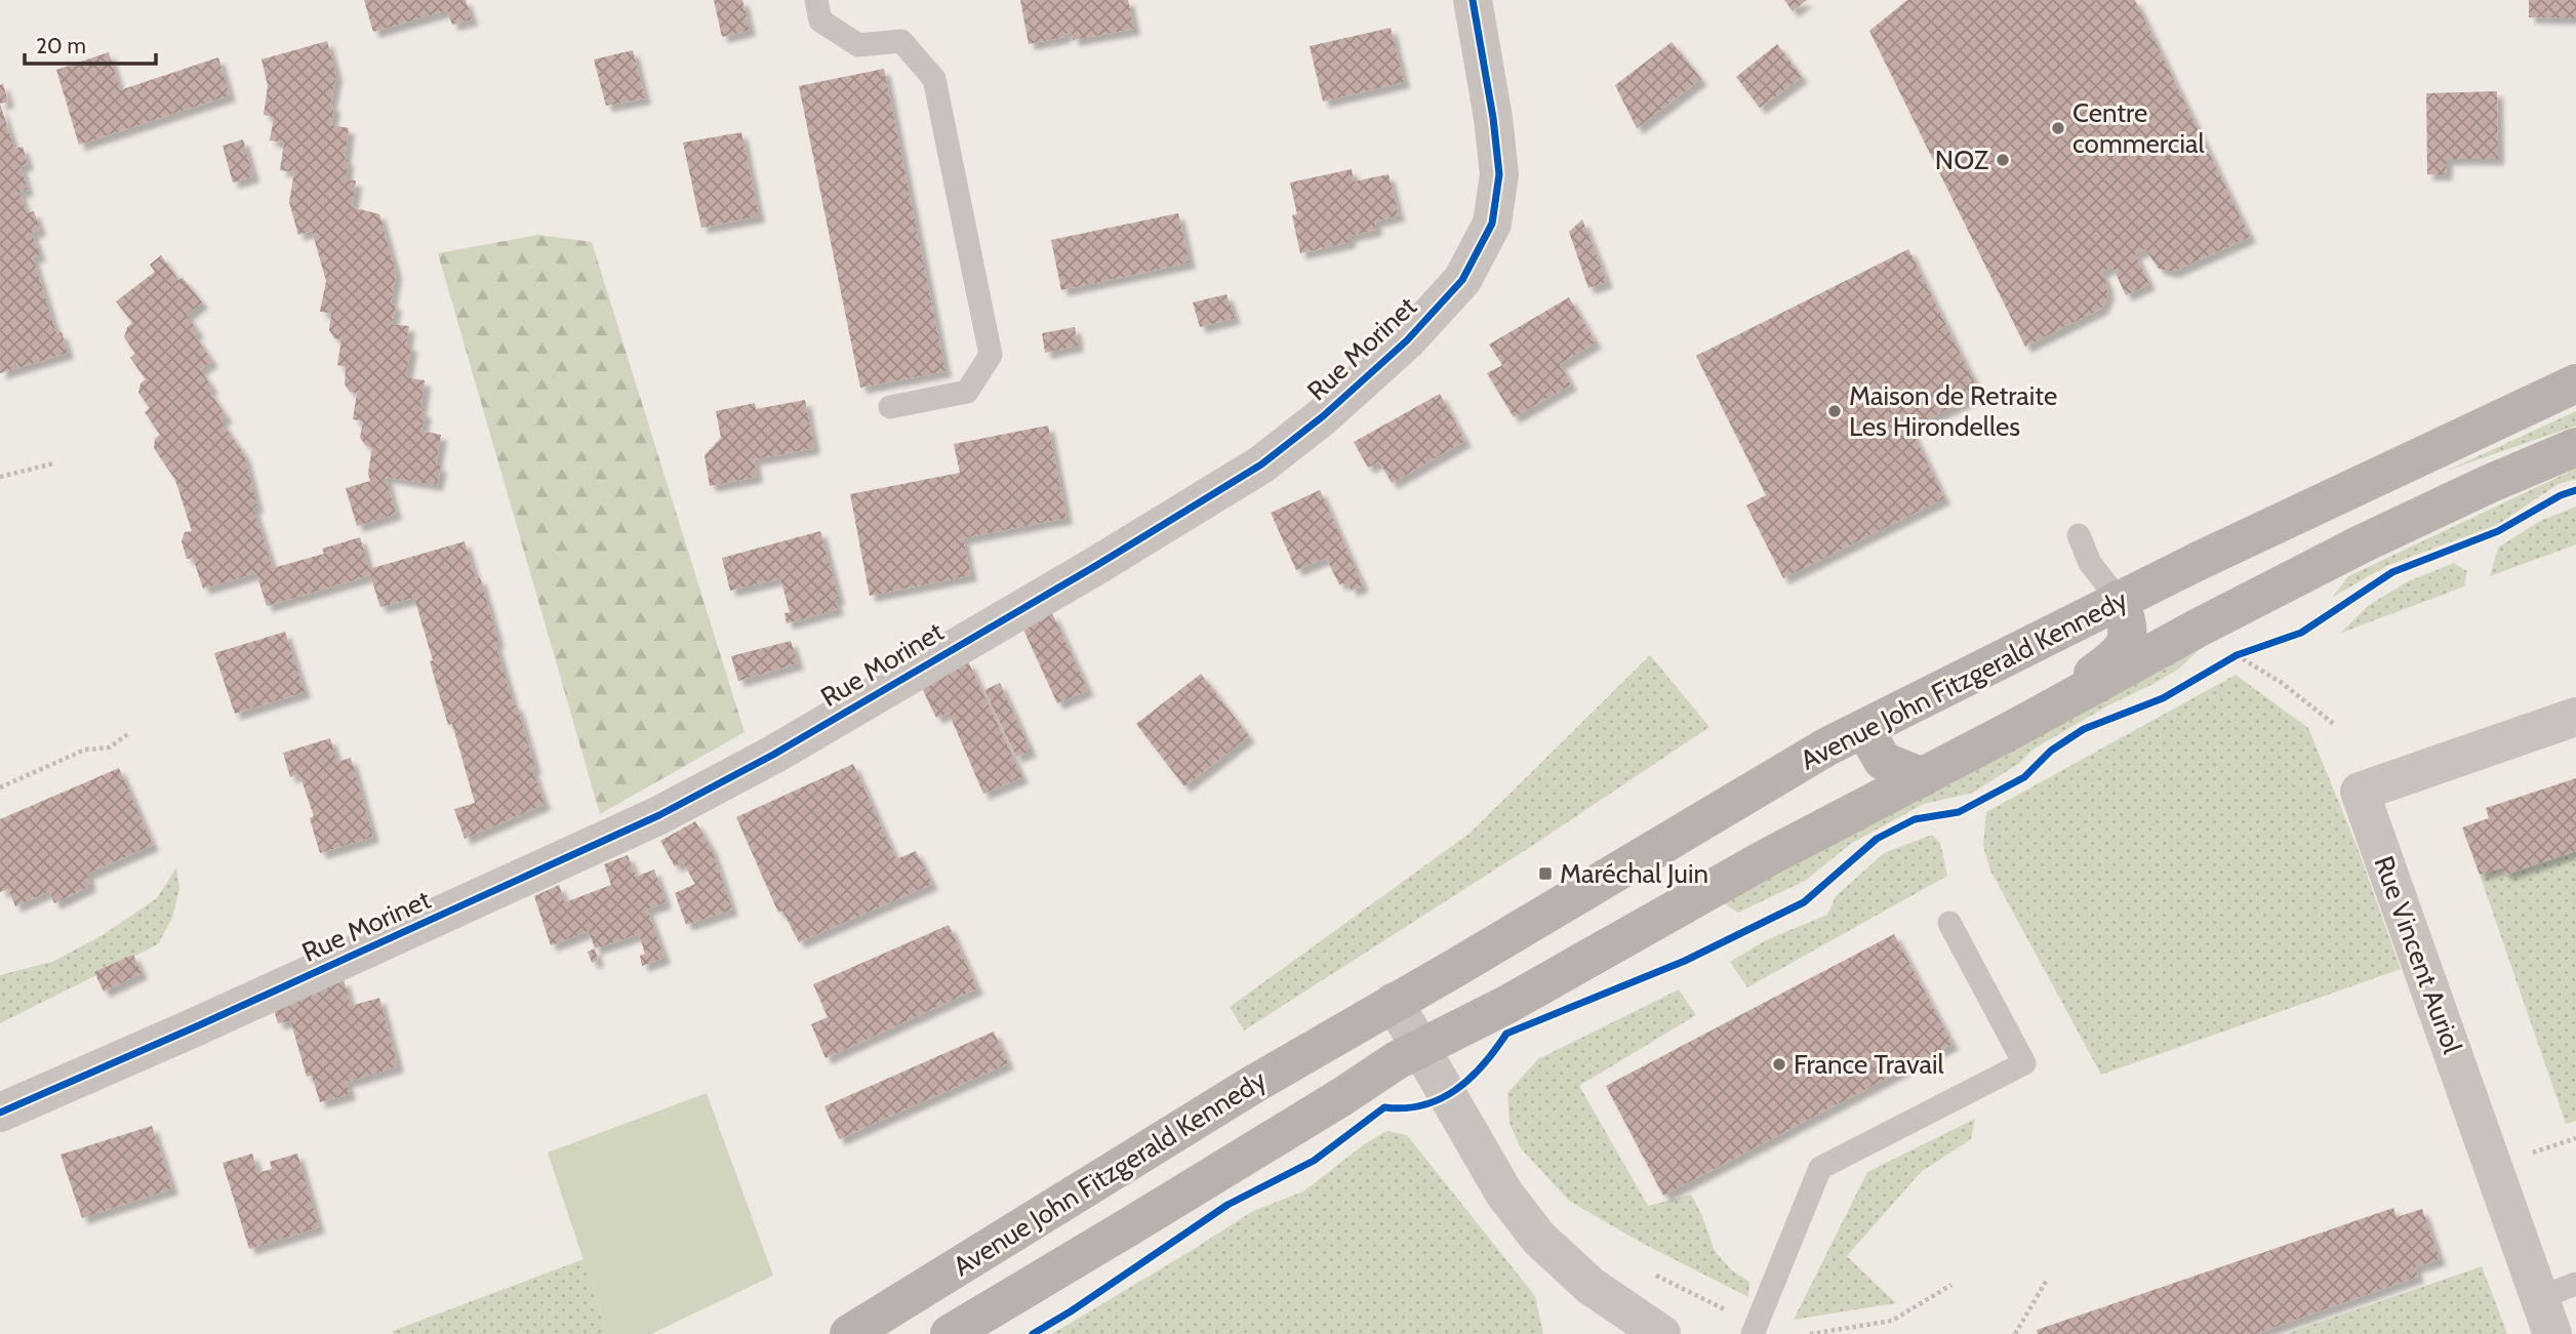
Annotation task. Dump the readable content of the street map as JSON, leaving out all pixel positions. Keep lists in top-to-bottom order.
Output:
{
  "streets": {
    "main road": ["Avenue John Fitzgerald Kennedy"],
    "street": ["Rue Morinet", "Rue Vincent Auriol"]
  },
  "places": {
    "other": [
      "Centre commercial",
      "NOZ",
      "Maison de Retraite Les Hirondelles",
      "France Travail"
    ],
    "transit": ["Maréchal Juin"]
  },
  "scale_bar": "20 m"
}
